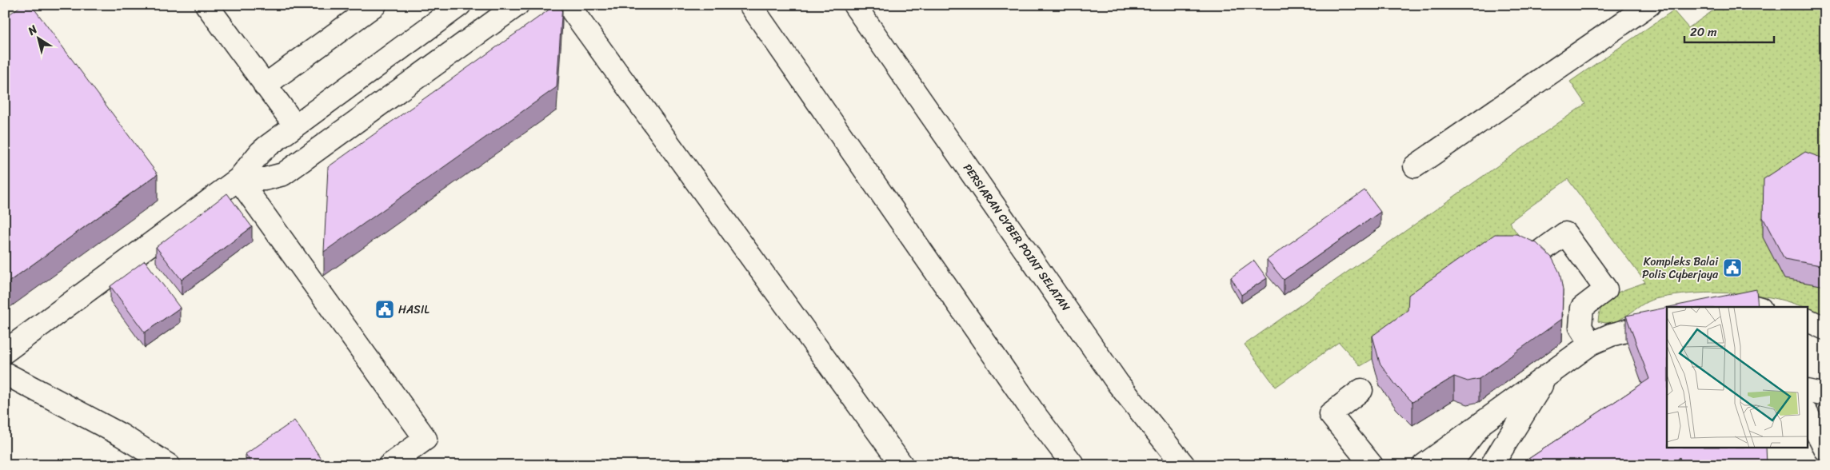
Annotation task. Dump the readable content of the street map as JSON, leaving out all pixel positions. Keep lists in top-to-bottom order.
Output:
{
  "streets": {
    "main road": ["PERSIARAN CYBER POINT SELATAN"]
  },
  "places": {
    "public building": ["Kompleks Balai Polis Cyberjaya", "HASIL"]
  },
  "scale_bar": "20 m",
  "north": "top left"
}
